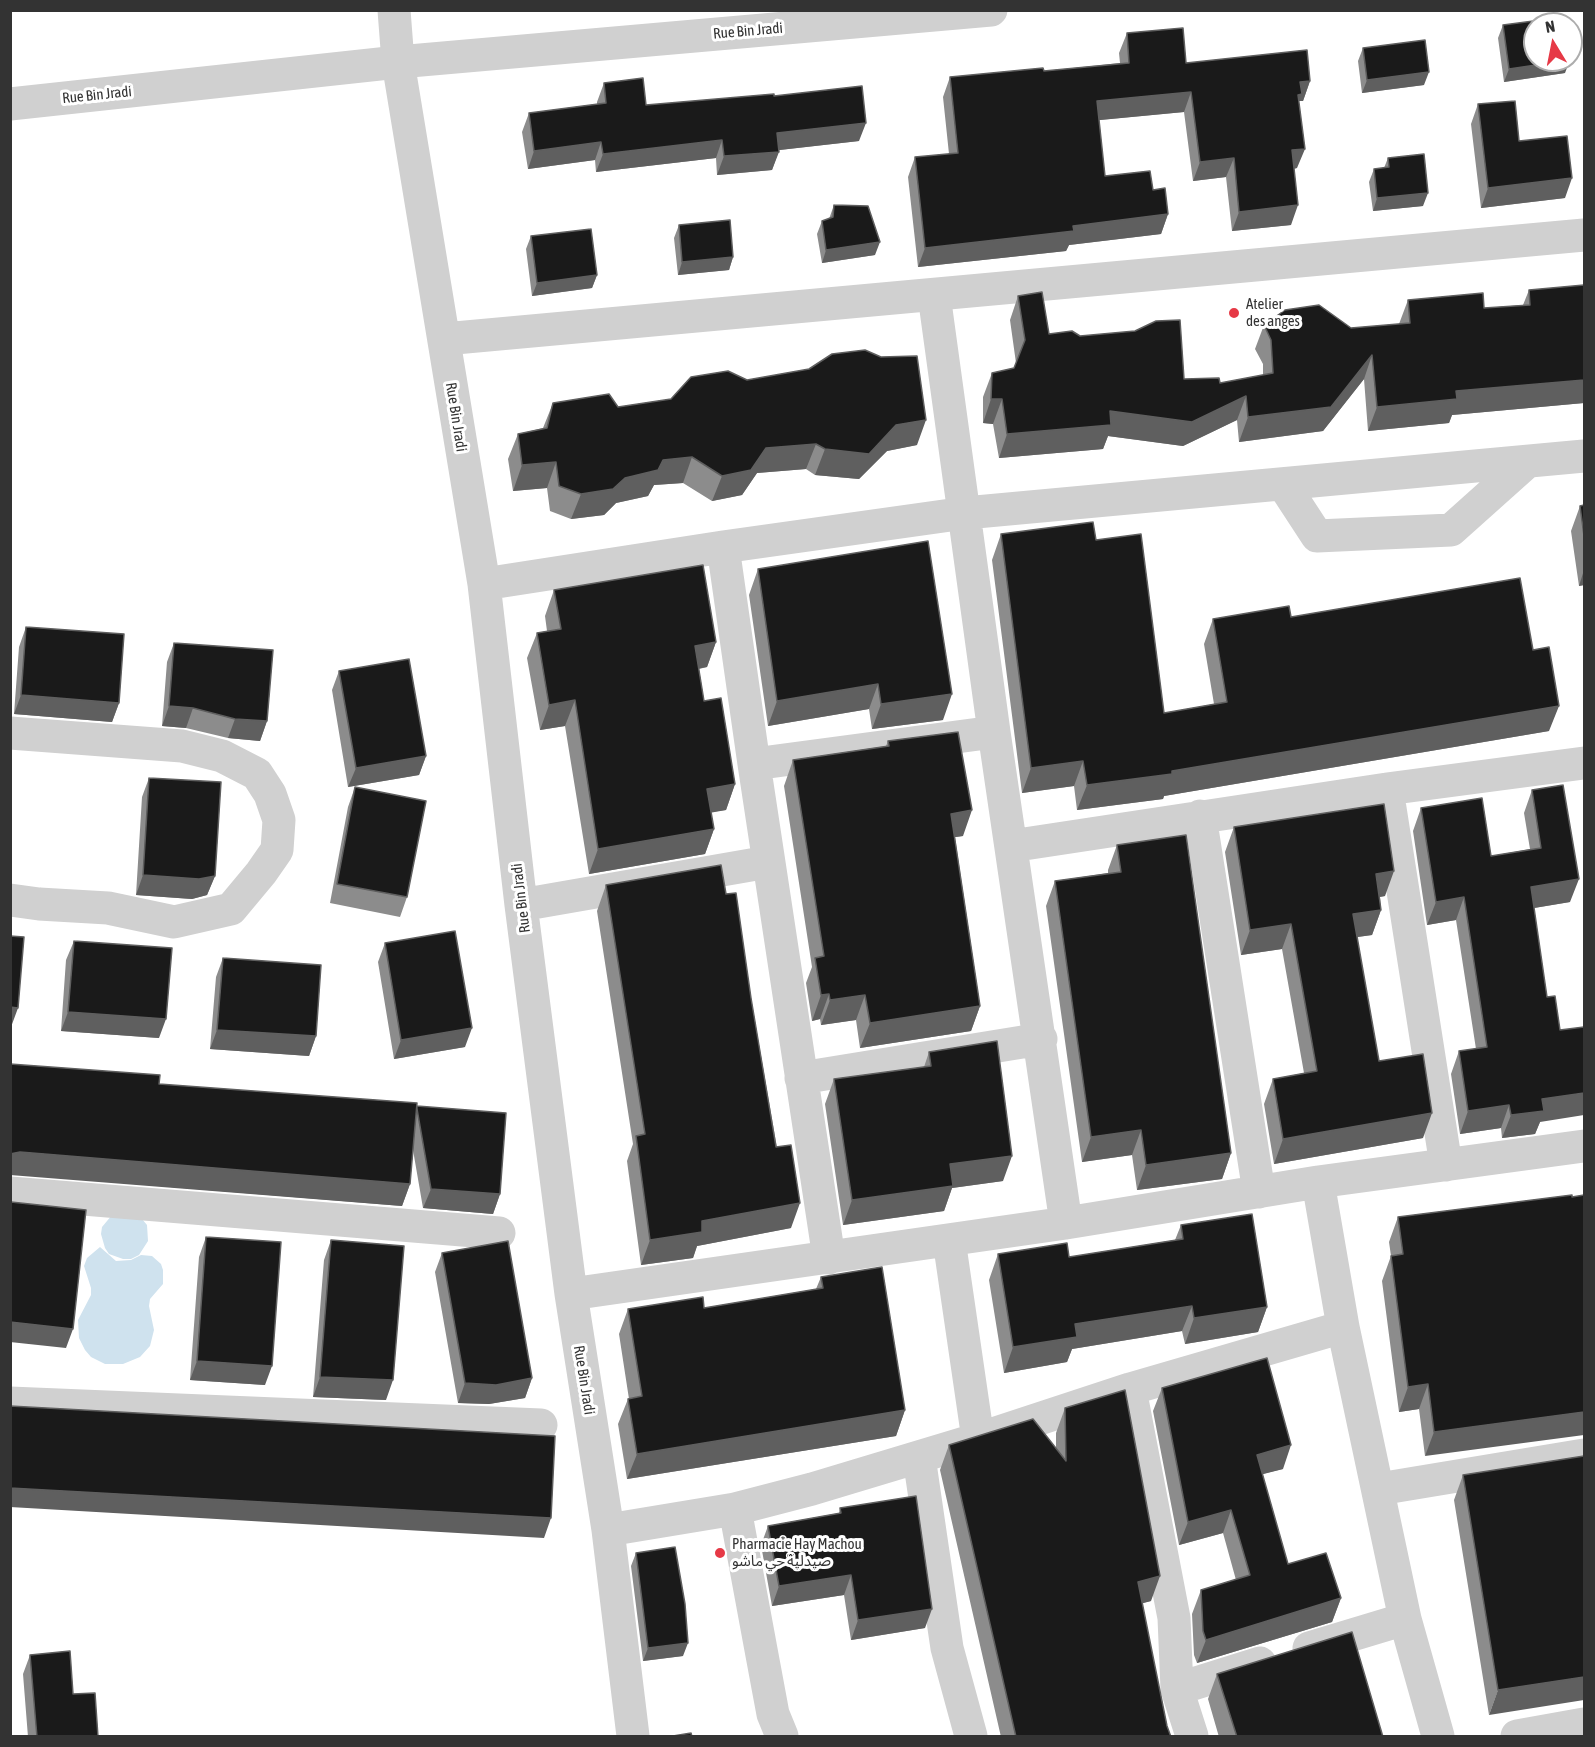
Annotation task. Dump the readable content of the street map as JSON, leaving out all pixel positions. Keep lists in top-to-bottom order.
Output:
{
  "streets": {
    "street": ["Rue Bin Jradi"]
  },
  "places": ["Atelier des anges", "Pharmacie Hay Machou صيدلية حي ماشو"],
  "north": "top"
}
